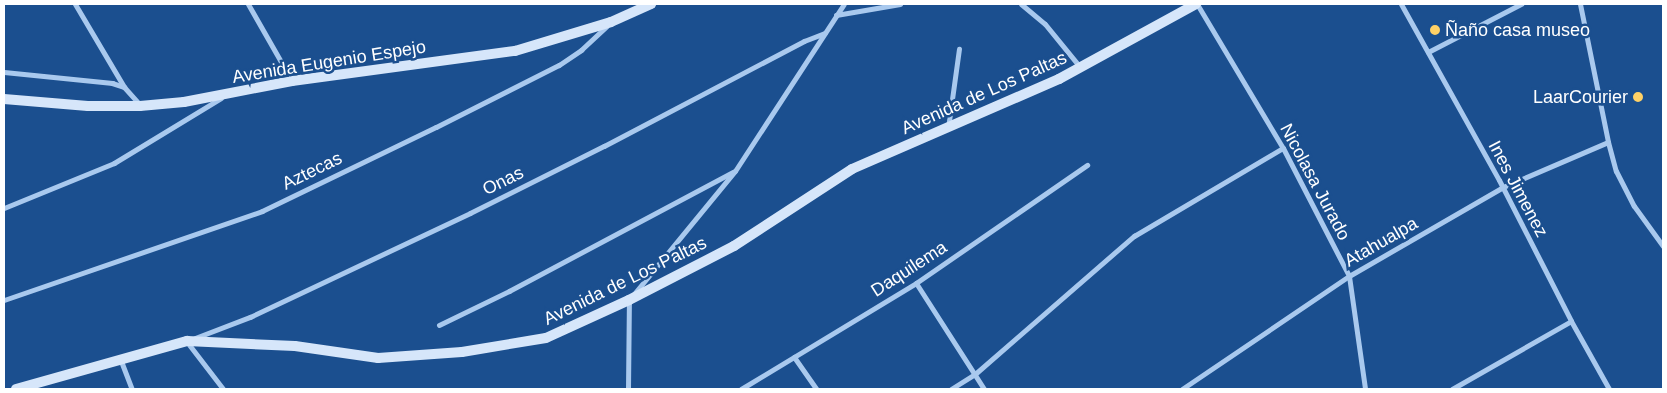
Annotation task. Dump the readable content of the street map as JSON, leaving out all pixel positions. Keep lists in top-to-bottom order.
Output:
{
  "streets": {
    "main road": ["Avenida Eugenio Espejo", "Avenida de Los Paltas"],
    "street": [
      "Aztecas",
      "Onas",
      "Nicolasa Jurado",
      "Ines Jimenez",
      "Atahualpa",
      "Daquilema"
    ]
  },
  "crossings": [
    ["Avenida Eugenio Espejo", "Aztecas"],
    ["Avenida de Los Paltas", "Onas"],
    ["Avenida de Los Paltas", "Nicolasa Jurado"],
    ["Nicolasa Jurado", "Atahualpa"],
    ["Ines Jimenez", "Atahualpa"]
  ],
  "places": ["Ñaño casa museo", "LaarCourier"]
}
